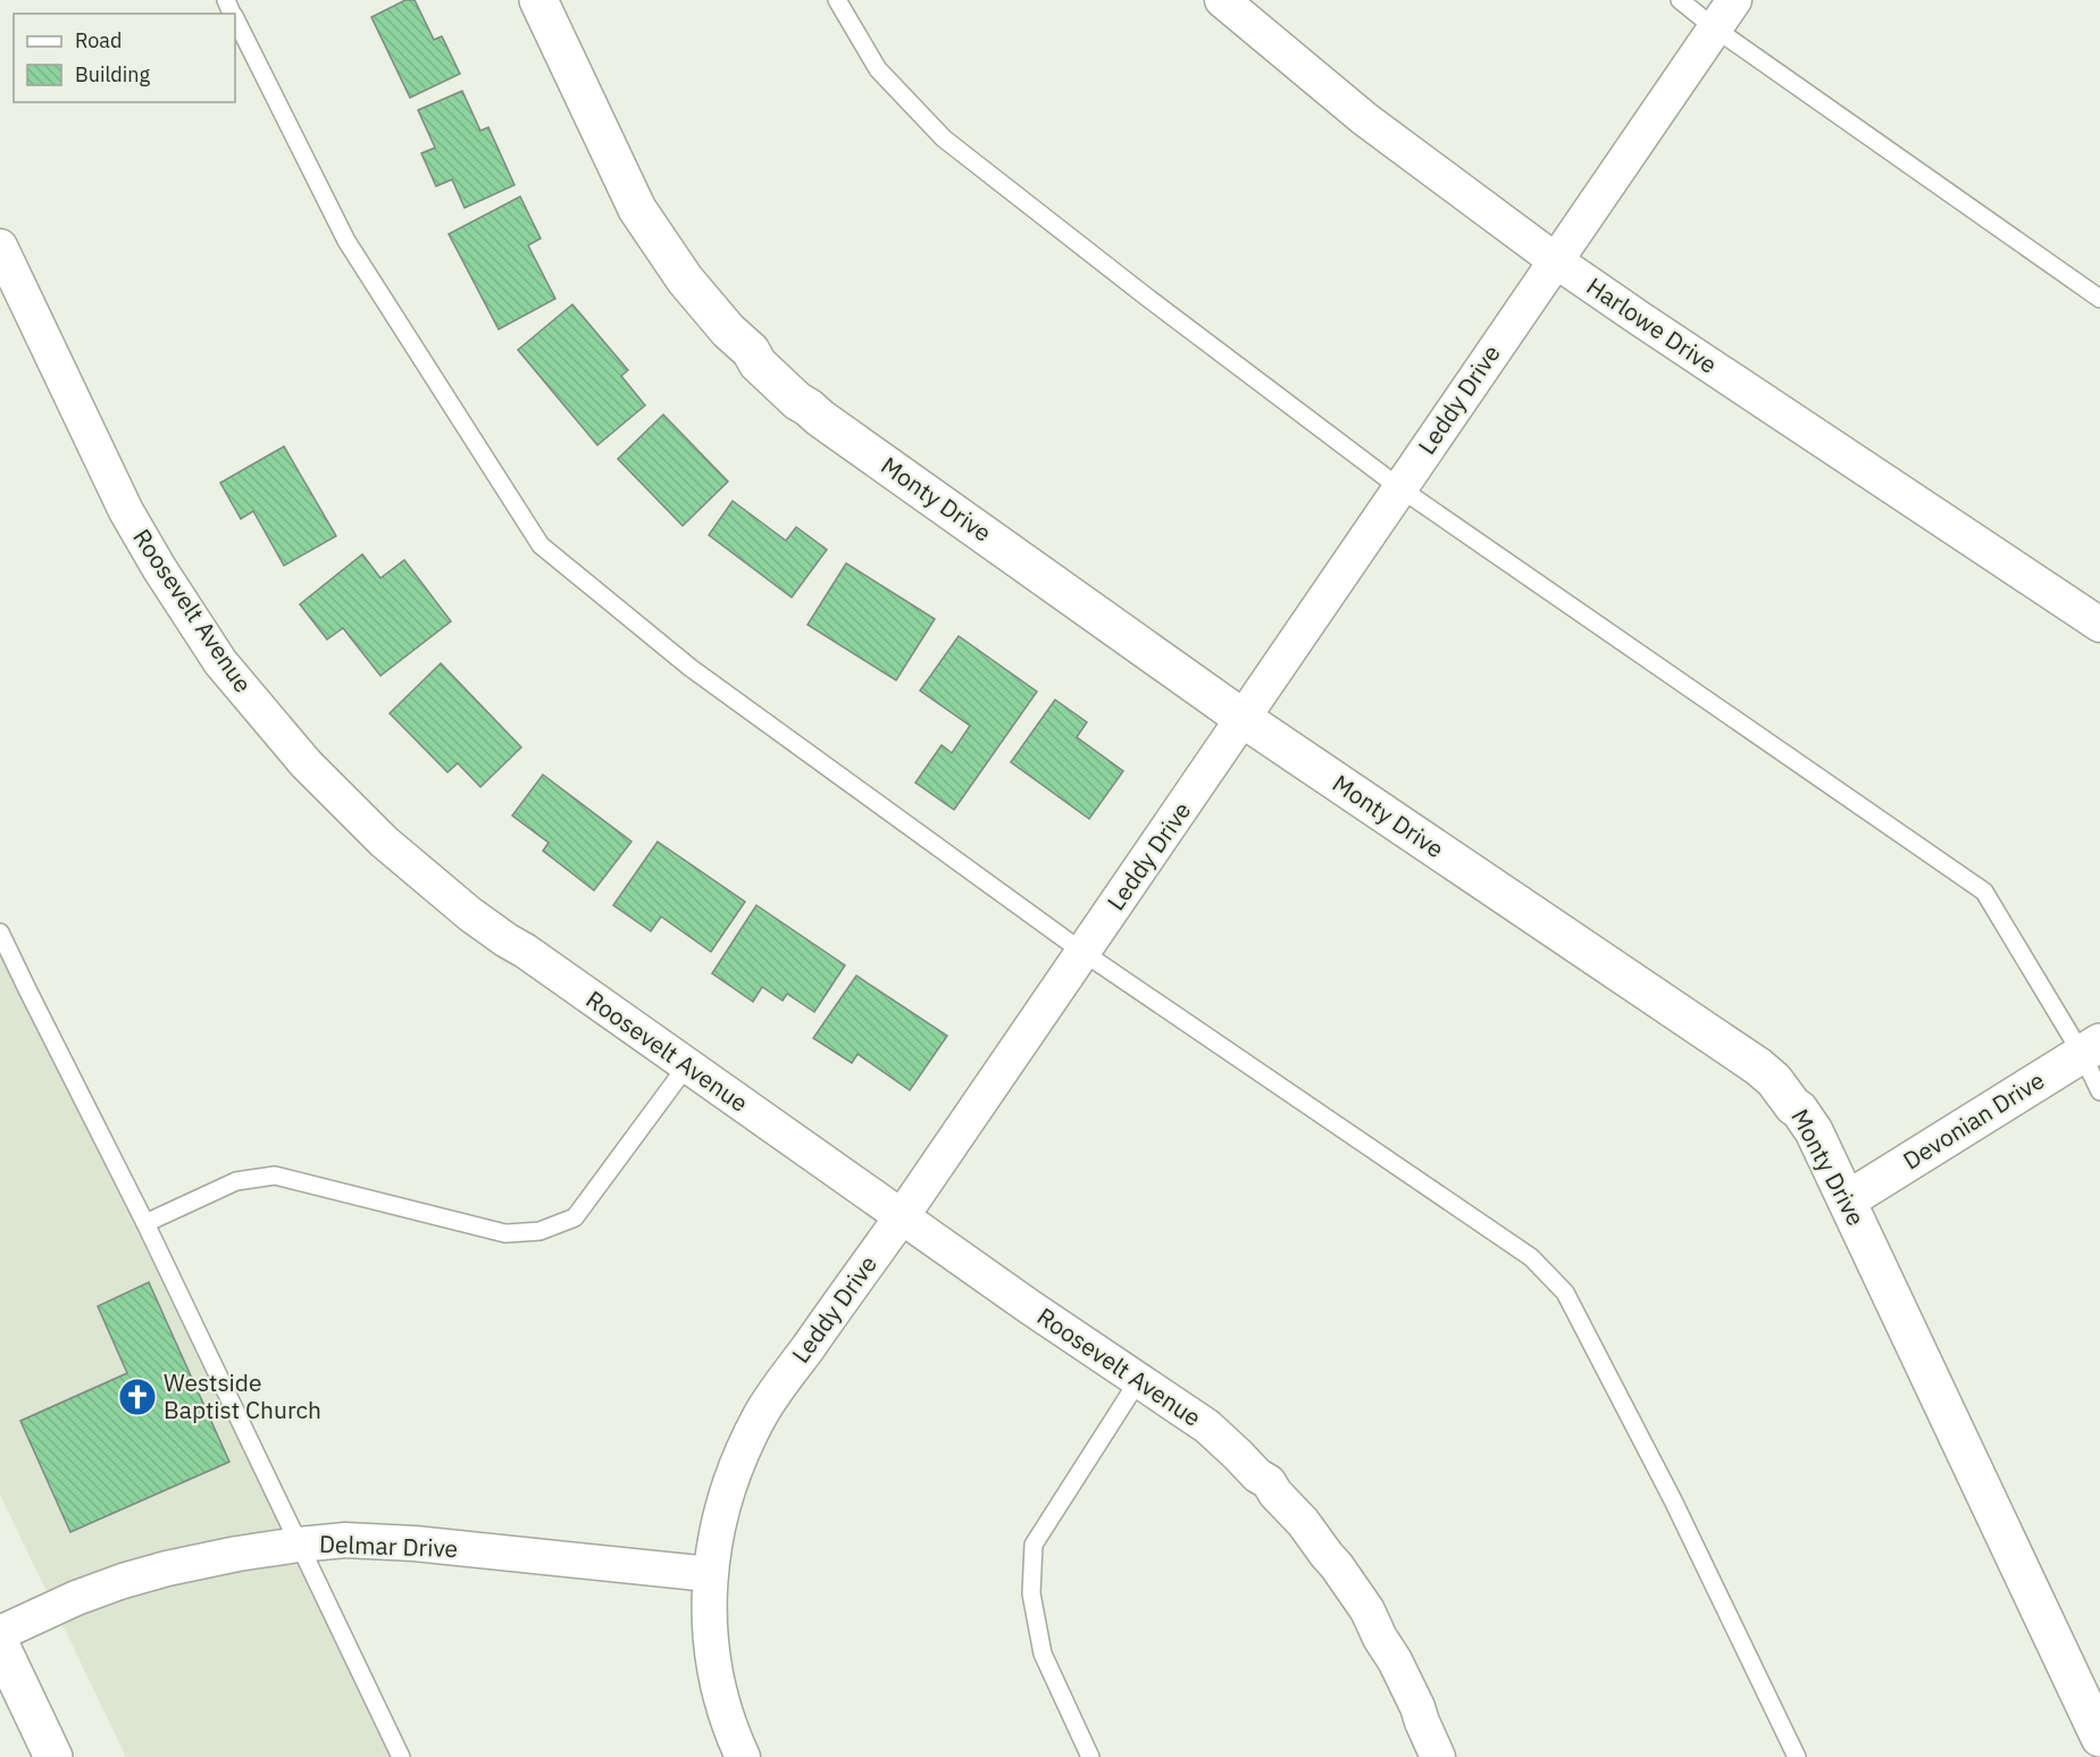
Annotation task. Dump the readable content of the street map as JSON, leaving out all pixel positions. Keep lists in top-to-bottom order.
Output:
{
  "streets": {
    "street": [
      "Harlowe Drive",
      "Leddy Drive",
      "Monty Drive",
      "Roosevelt Avenue",
      "Devonian Drive",
      "Delmar Drive"
    ]
  },
  "crossings": [
    ["Harlowe Drive", "Leddy Drive"],
    ["Leddy Drive", "Monty Drive"],
    ["Leddy Drive", "Roosevelt Avenue"],
    ["Leddy Drive", "Delmar Drive"],
    ["Monty Drive", "Devonian Drive"]
  ],
  "places": {
    "church": ["Westside Baptist Church"]
  },
  "legend": ["Road", "Building"]
}
